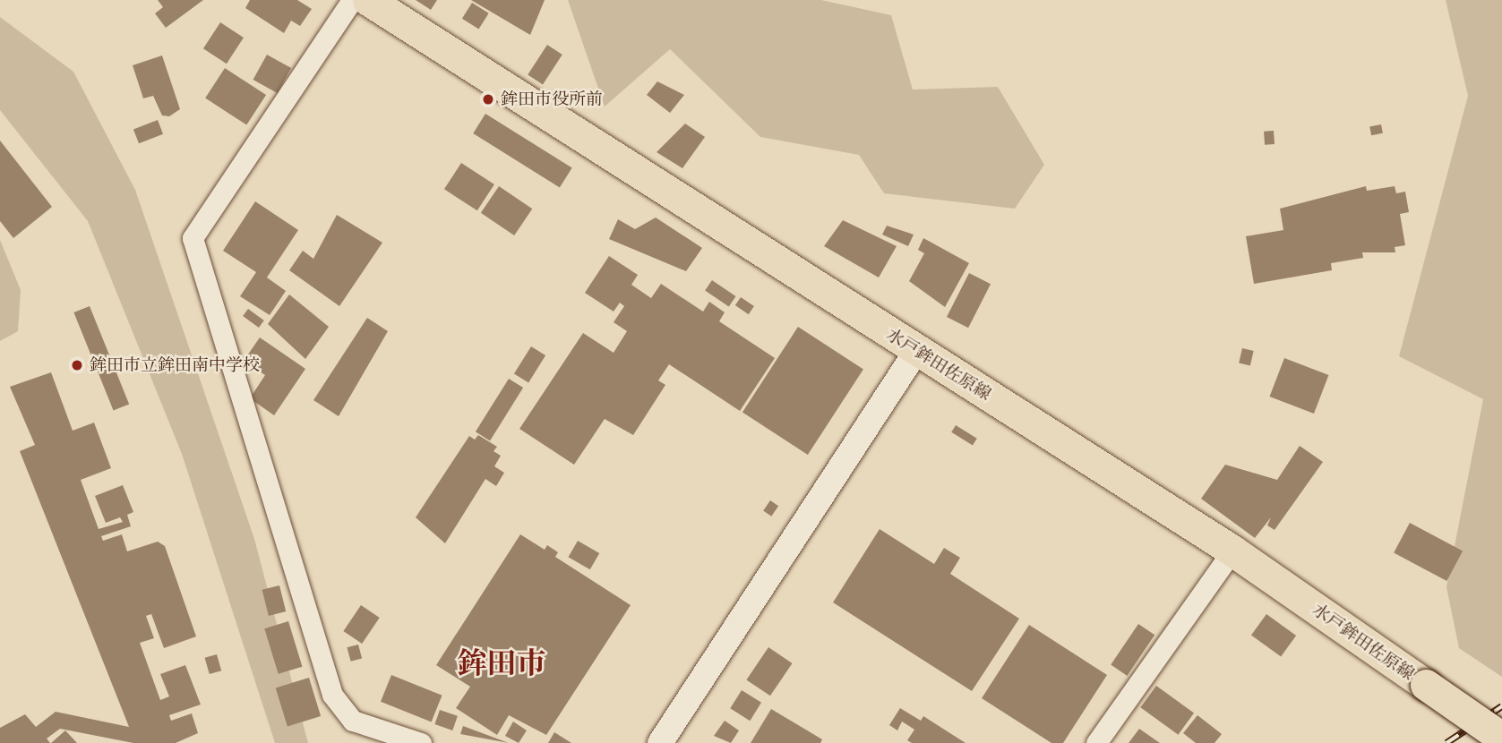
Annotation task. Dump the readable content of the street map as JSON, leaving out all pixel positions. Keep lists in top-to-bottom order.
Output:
{
  "streets": {
    "main road": ["水戸鉾田佐原線"]
  },
  "districts": ["鉾田市"],
  "places": ["鉾田市役所前", "鉾田市立鉾田南中学校"]
}
